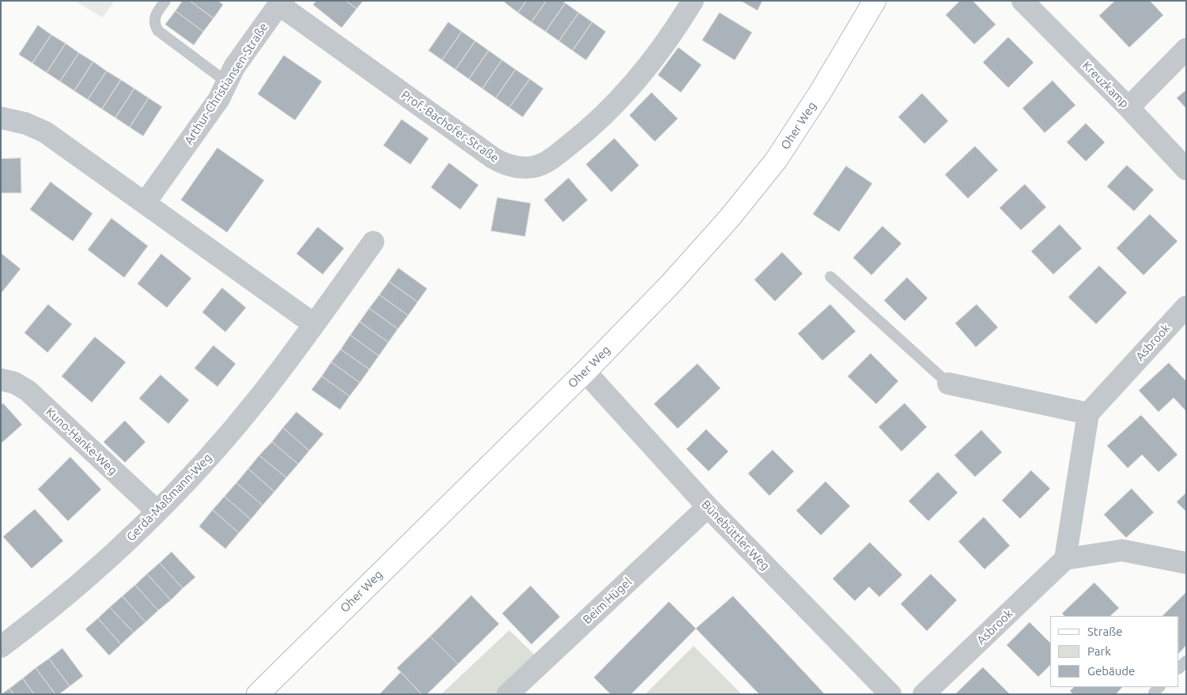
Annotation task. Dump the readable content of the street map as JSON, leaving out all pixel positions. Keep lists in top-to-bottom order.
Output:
{
  "streets": {
    "street": [
      "Arthur-Christiansen-Straße",
      "Kreuzkamp",
      "Oher Weg",
      "Prof.-Bachofer-Straße",
      "Asbrook",
      "Kuno-Hanke-Weg",
      "Gerda-Maßmann-Weg",
      "Bünebüttler Weg",
      "Beim Hügel"
    ]
  },
  "crossings": [
    ["Arthur-Christiansen-Straße", "Prof.-Bachofer-Straße"],
    ["Oher Weg", "Bünebüttler Weg"],
    ["Kuno-Hanke-Weg", "Gerda-Maßmann-Weg"],
    ["Bünebüttler Weg", "Beim Hügel"]
  ],
  "legend": ["Straße", "Park", "Gebäude"]
}
